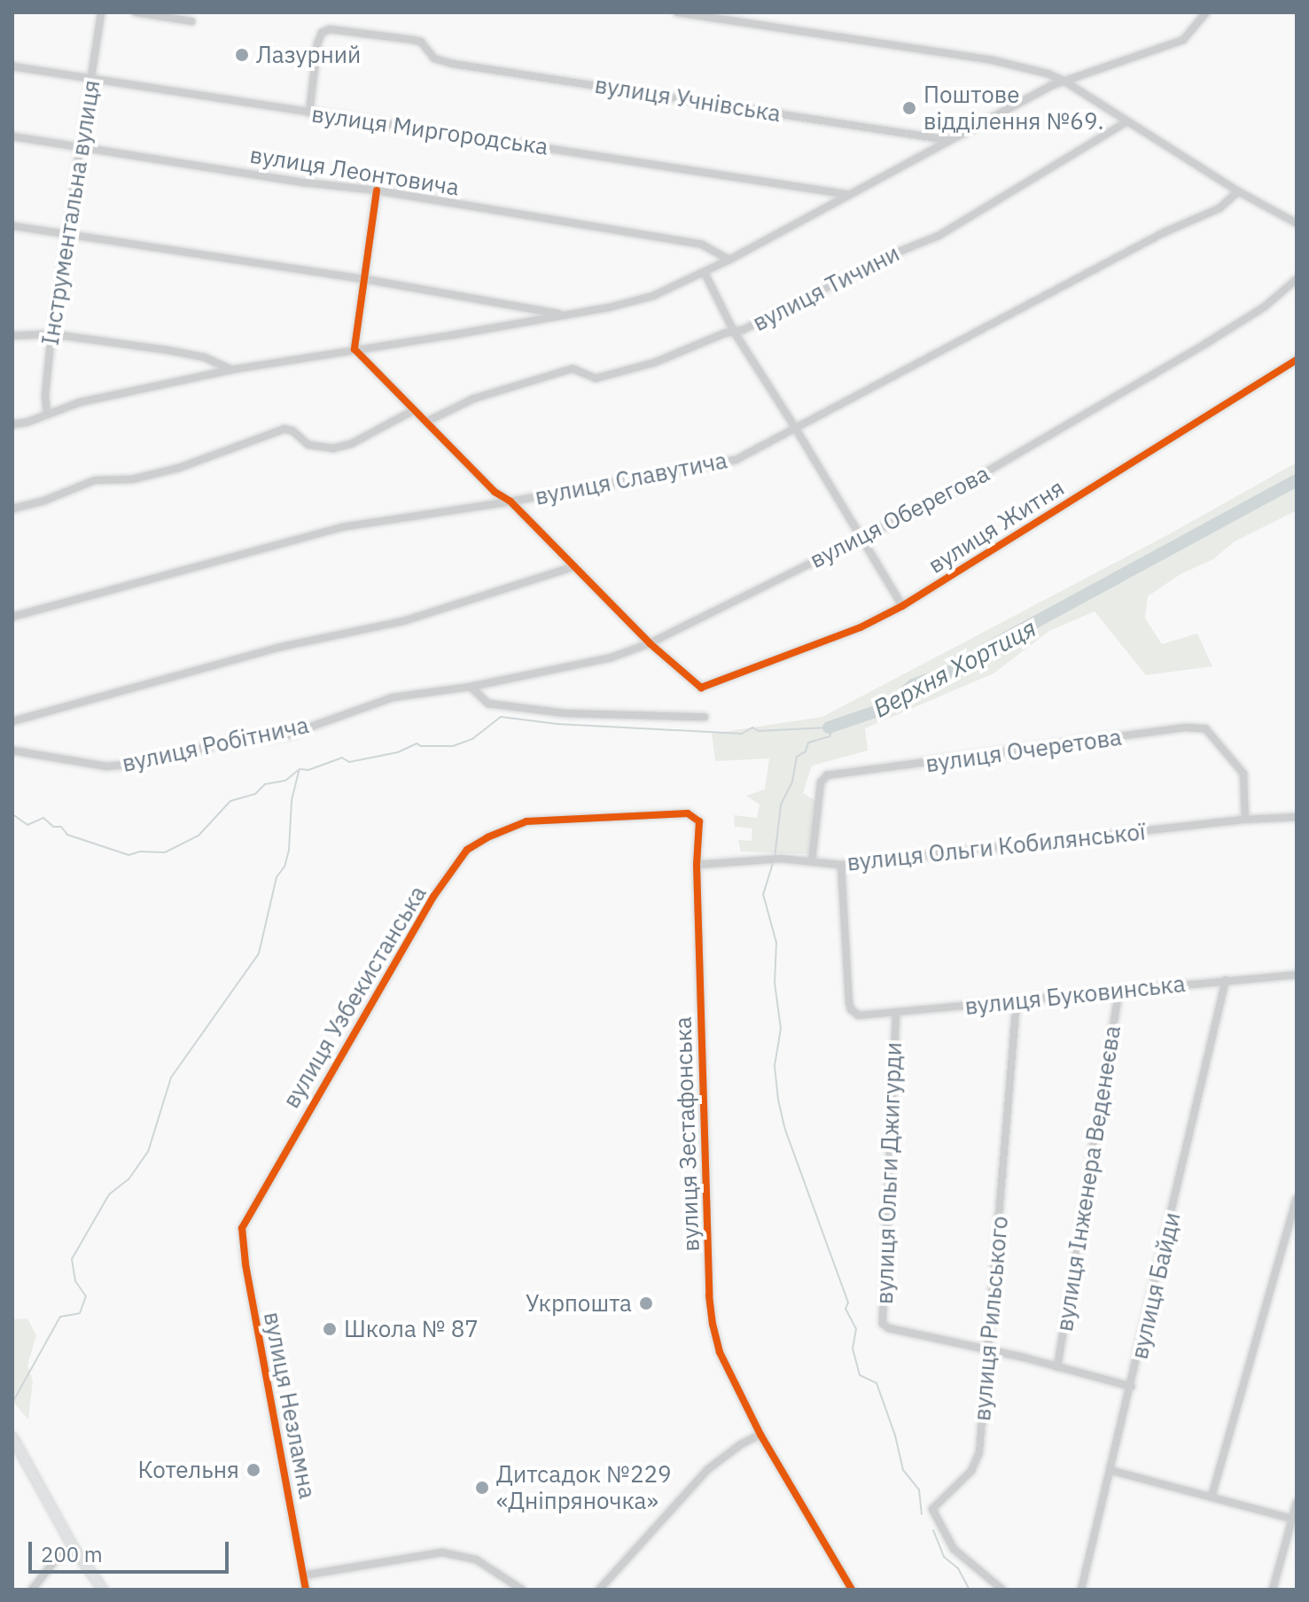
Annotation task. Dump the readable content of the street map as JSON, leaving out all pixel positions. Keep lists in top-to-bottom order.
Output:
{
  "streets": {
    "street": [
      "вулиця Учнівська",
      "вулиця Миргородська",
      "вулиця Леонтовича",
      "Інструментальна вулиця",
      "вулиця Тичини",
      "вулиця Славутича",
      "вулиця Оберегова",
      "вулиця Житня",
      "вулиця Робітнича",
      "вулиця Очеретова",
      "вулиця Ольги Кобилянської",
      "вулиця Буковинська",
      "вулиця Узбекистанська",
      "вулиця Зестафонська",
      "вулиця Ольги Джигурди",
      "вулиця Інженера Веденеєва",
      "вулиця Байди",
      "вулиця Рильського",
      "вулиця Незламна"
    ]
  },
  "crossings": [
    ["вулиця Учнівська", "вулиця Миргородська"],
    ["вулиця Миргородська", "Інструментальна вулиця"],
    ["вулиця Леонтовича", "Інструментальна вулиця"],
    ["вулиця Оберегова", "вулиця Житня"],
    ["вулиця Оберегова", "вулиця Робітнича"],
    ["вулиця Очеретова", "вулиця Ольги Кобилянської"],
    ["вулиця Ольги Кобилянської", "вулиця Буковинська"],
    ["вулиця Ольги Кобилянської", "вулиця Зестафонська"],
    ["вулиця Буковинська", "вулиця Ольги Джигурди"],
    ["вулиця Буковинська", "вулиця Інженера Веденеєва"],
    ["вулиця Буковинська", "вулиця Байди"],
    ["вулиця Буковинська", "вулиця Рильського"],
    ["вулиця Узбекистанська", "вулиця Зестафонська"],
    ["вулиця Узбекистанська", "вулиця Незламна"],
    ["вулиця Ольги Джигурди", "вулиця Рильського"]
  ],
  "water": ["Верхня Хортиця"],
  "places": [
    "Лазурний",
    "Поштове відділення №69.",
    "Укрпошта",
    "Школа № 87",
    "Котельня",
    "Дитсадок №229 «Дніпряночка»"
  ],
  "scale_bar": "200 m"
}
